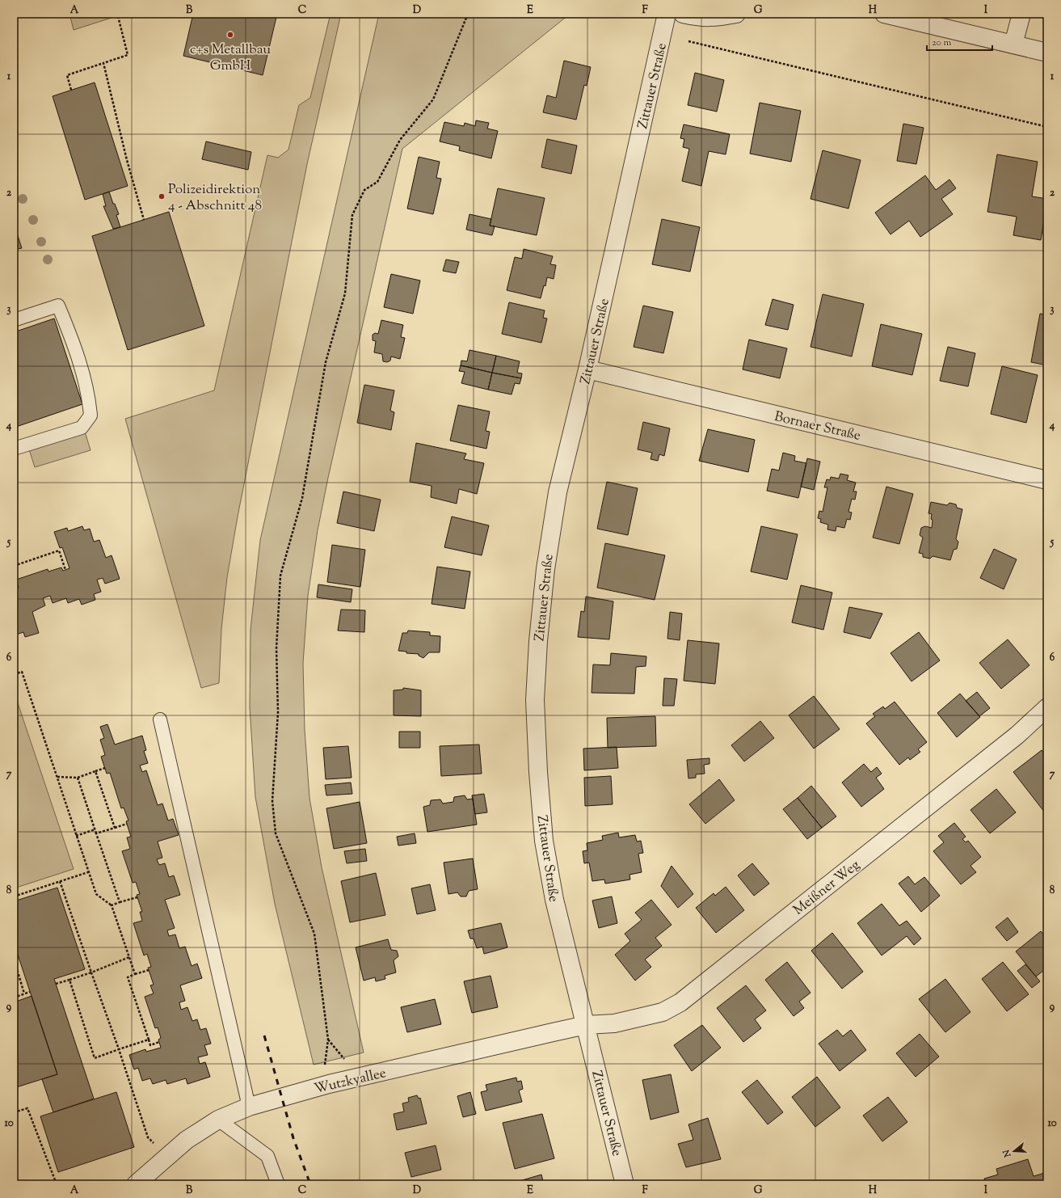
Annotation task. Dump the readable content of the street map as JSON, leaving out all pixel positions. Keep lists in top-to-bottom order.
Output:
{
  "streets": {
    "street": [
      "Zittauer Straße",
      "Bornaer Straße",
      "Meißner Weg",
      "Wutzkyallee"
    ]
  },
  "crossings": [
    ["Zittauer Straße", "Bornaer Straße"],
    ["Zittauer Straße", "Meißner Weg"],
    ["Zittauer Straße", "Wutzkyallee"],
    ["Meißner Weg", "Wutzkyallee"]
  ],
  "places": ["c+s Metallbau GmbH", "Polizeidirektion 4 - Abschnitt 48"],
  "scale_bar": "20 m",
  "north": "left",
  "grid": {
    "columns": [
      "A",
      "B",
      "C",
      "D",
      "E",
      "F",
      "G",
      "H",
      "I"
    ],
    "rows": [
      "1",
      "2",
      "3",
      "4",
      "5",
      "6",
      "7",
      "8",
      "9",
      "10"
    ]
  }
}
